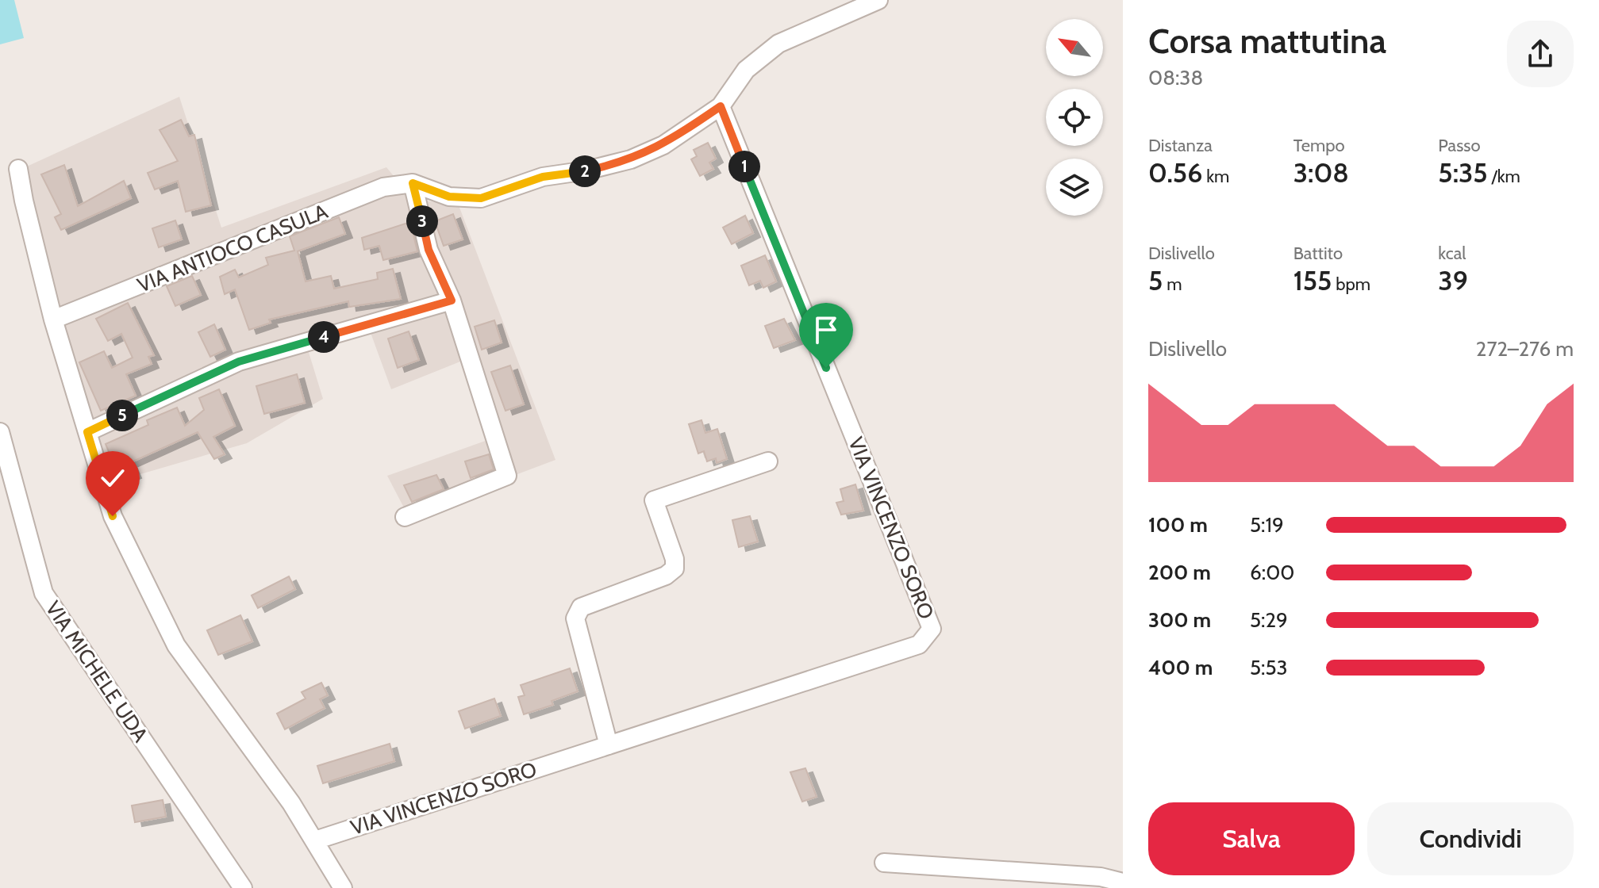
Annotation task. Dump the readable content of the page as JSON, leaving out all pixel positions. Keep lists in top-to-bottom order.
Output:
{
  "streets": {
    "street": ["VIA ANTIOCO CASULA", "VIA VINCENZO SORO", "VIA MICHELE UDA"]
  },
  "crossings": [
    ["VIA ANTIOCO CASULA", "VIA VINCENZO SORO"]
  ],
  "north": "top left",
  "page": {
    "heading": ["Corsa mattutina", "08:38"],
    "stats": [
      ["Distanza", "0.56 km"],
      ["Tempo", "3:08"],
      ["Passo", "5:35 /km"],
      ["Dislivello", "5 m"],
      ["Battito", "155 bpm"],
      ["kcal", "39"]
    ],
    "pins": [
      "1",
      "2",
      "3",
      "4",
      "5"
    ],
    "chart": ["Dislivello", "272–276 m"],
    "list": [
      {
        "name": "100 m",
        "note": "5:19"
      },
      {
        "name": "200 m",
        "note": "6:00"
      },
      {
        "name": "300 m",
        "note": "5:29"
      },
      {
        "name": "400 m",
        "note": "5:53"
      }
    ],
    "buttons": ["Salva", "Condividi"]
  }
}
